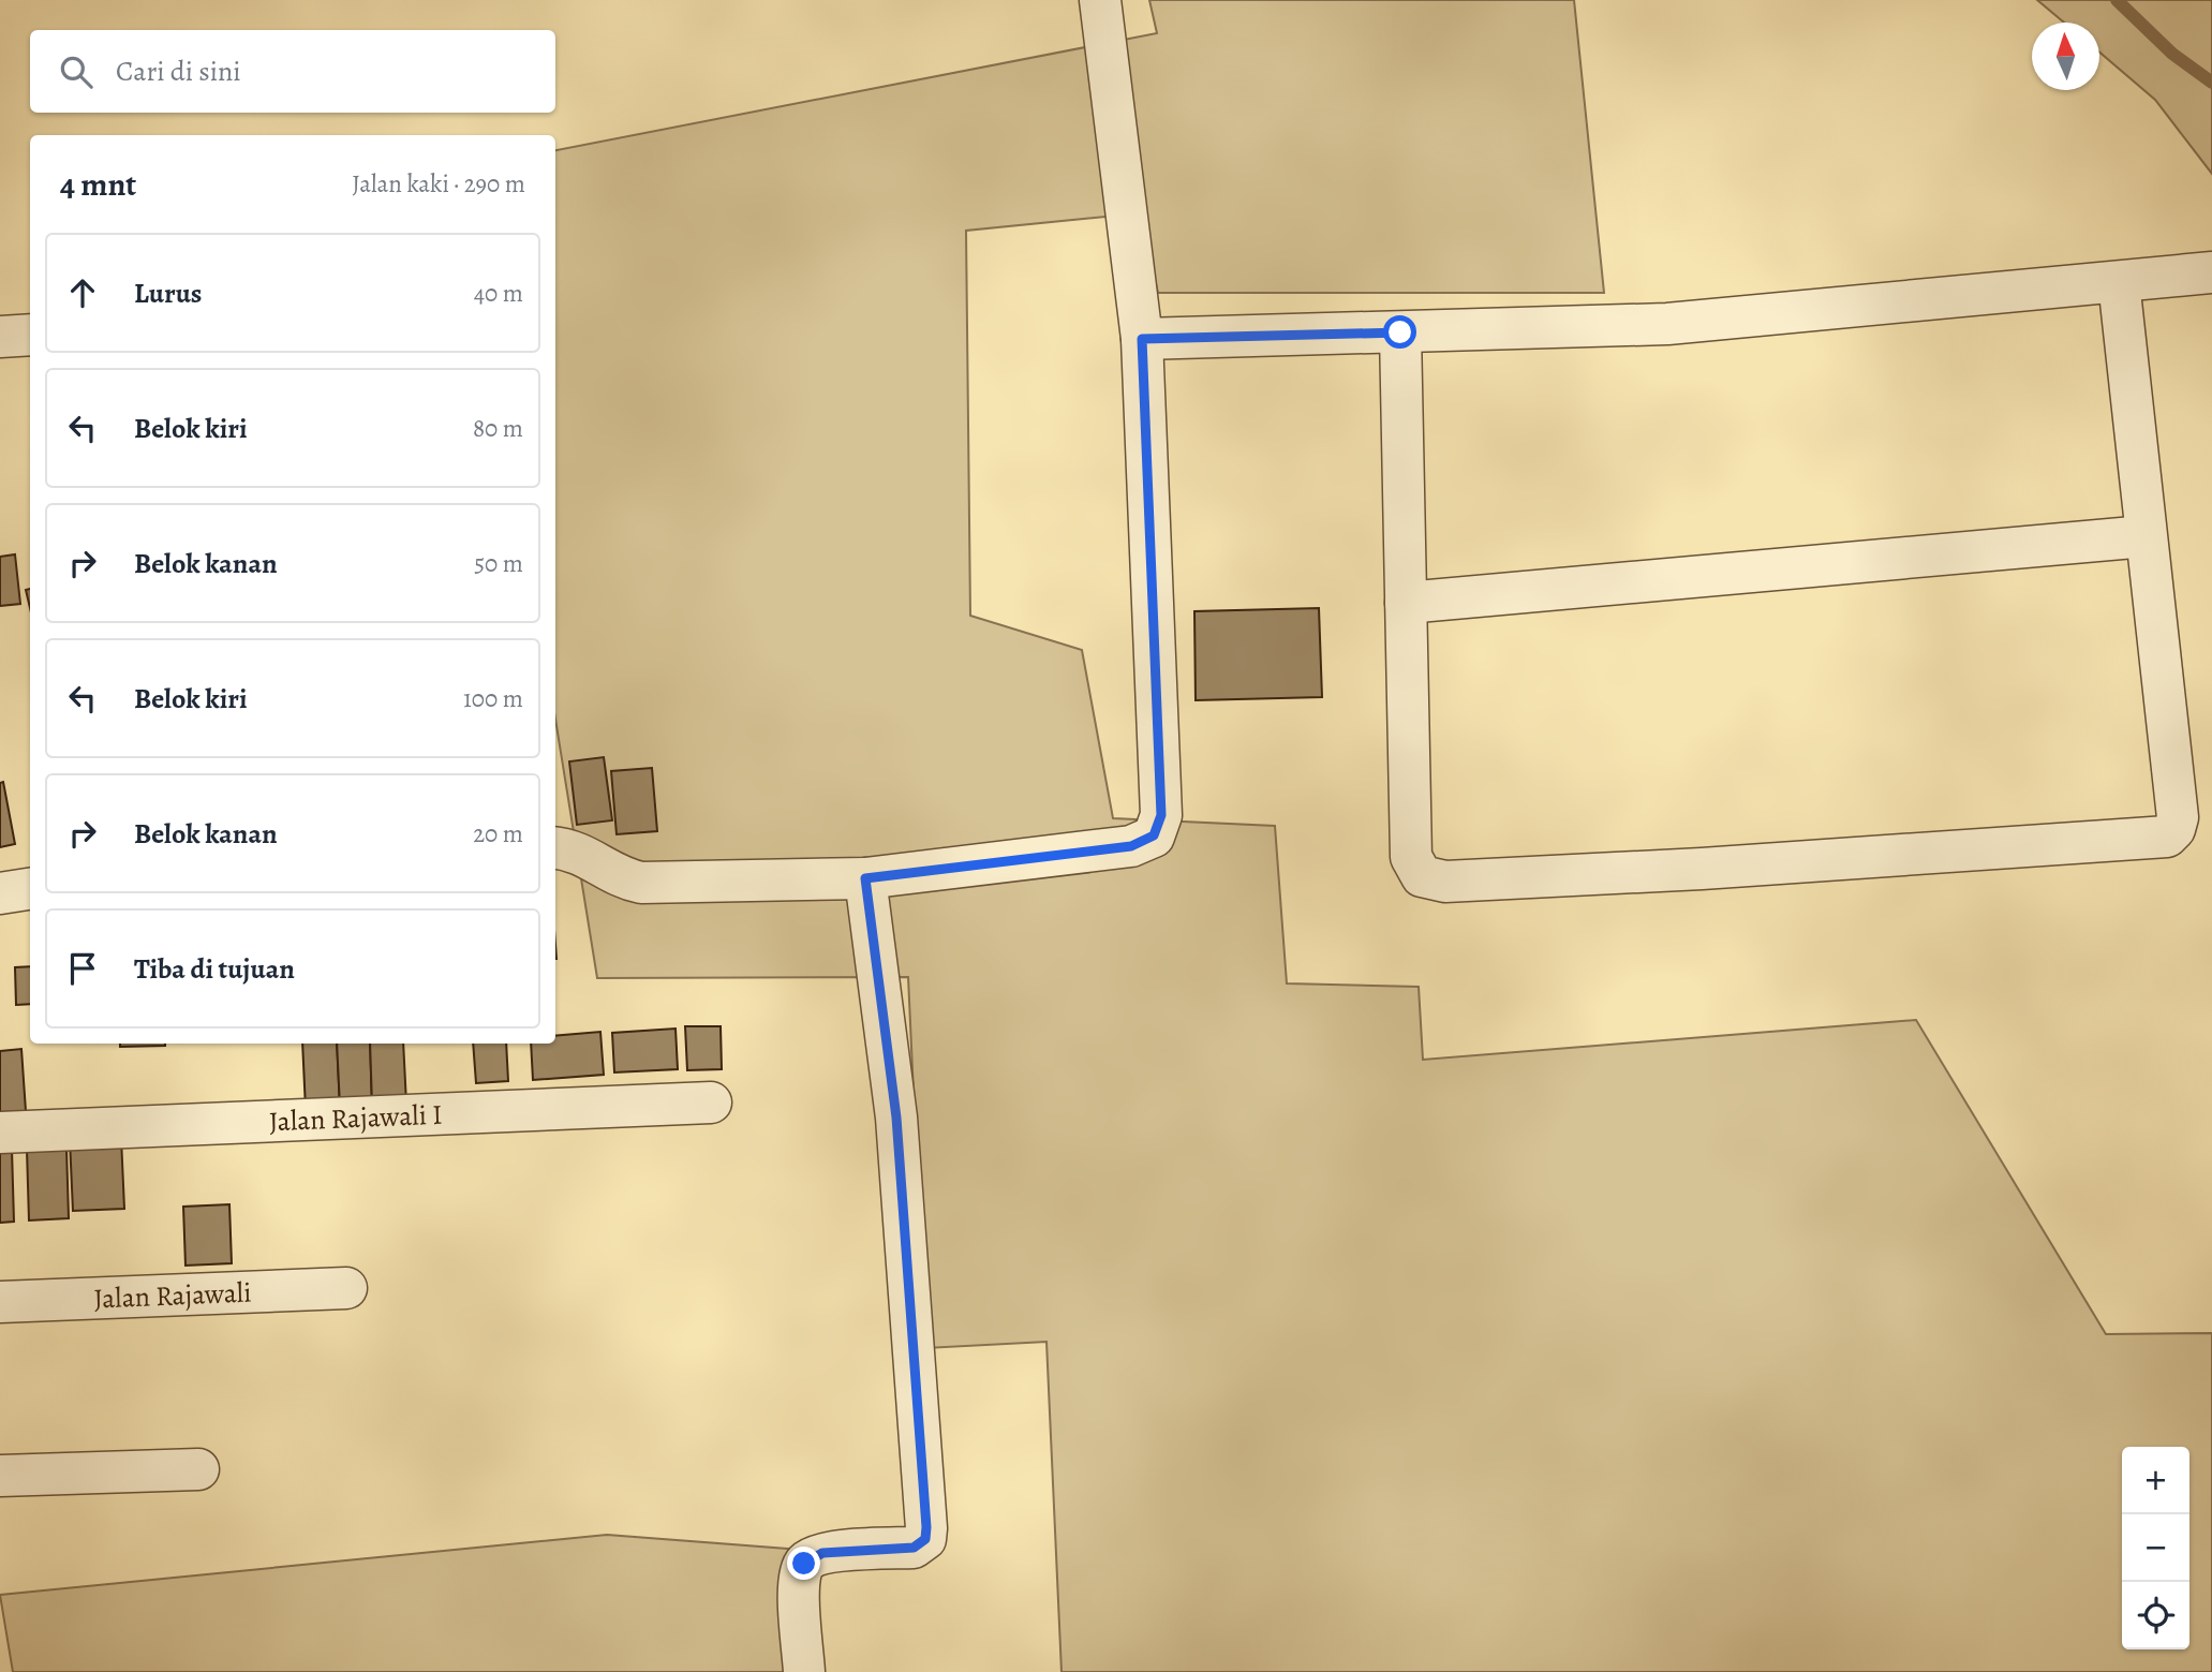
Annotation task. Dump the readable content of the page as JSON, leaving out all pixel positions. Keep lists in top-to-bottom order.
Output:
{
  "streets": {
    "street": ["Jalan Rajawali I", "Jalan Rajawali"]
  },
  "north": "top",
  "page": {
    "search": "Cari di sini",
    "heading": ["4 mnt", "Jalan kaki · 290 m"],
    "list": [
      ["Lurus", "40 m"],
      ["Belok kiri", "80 m"],
      ["Belok kanan", "50 m"],
      ["Belok kiri", "100 m"],
      ["Belok kanan", "20 m"],
      "Tiba di tujuan"
    ],
    "map_buttons": ["+", "−"]
  }
}
